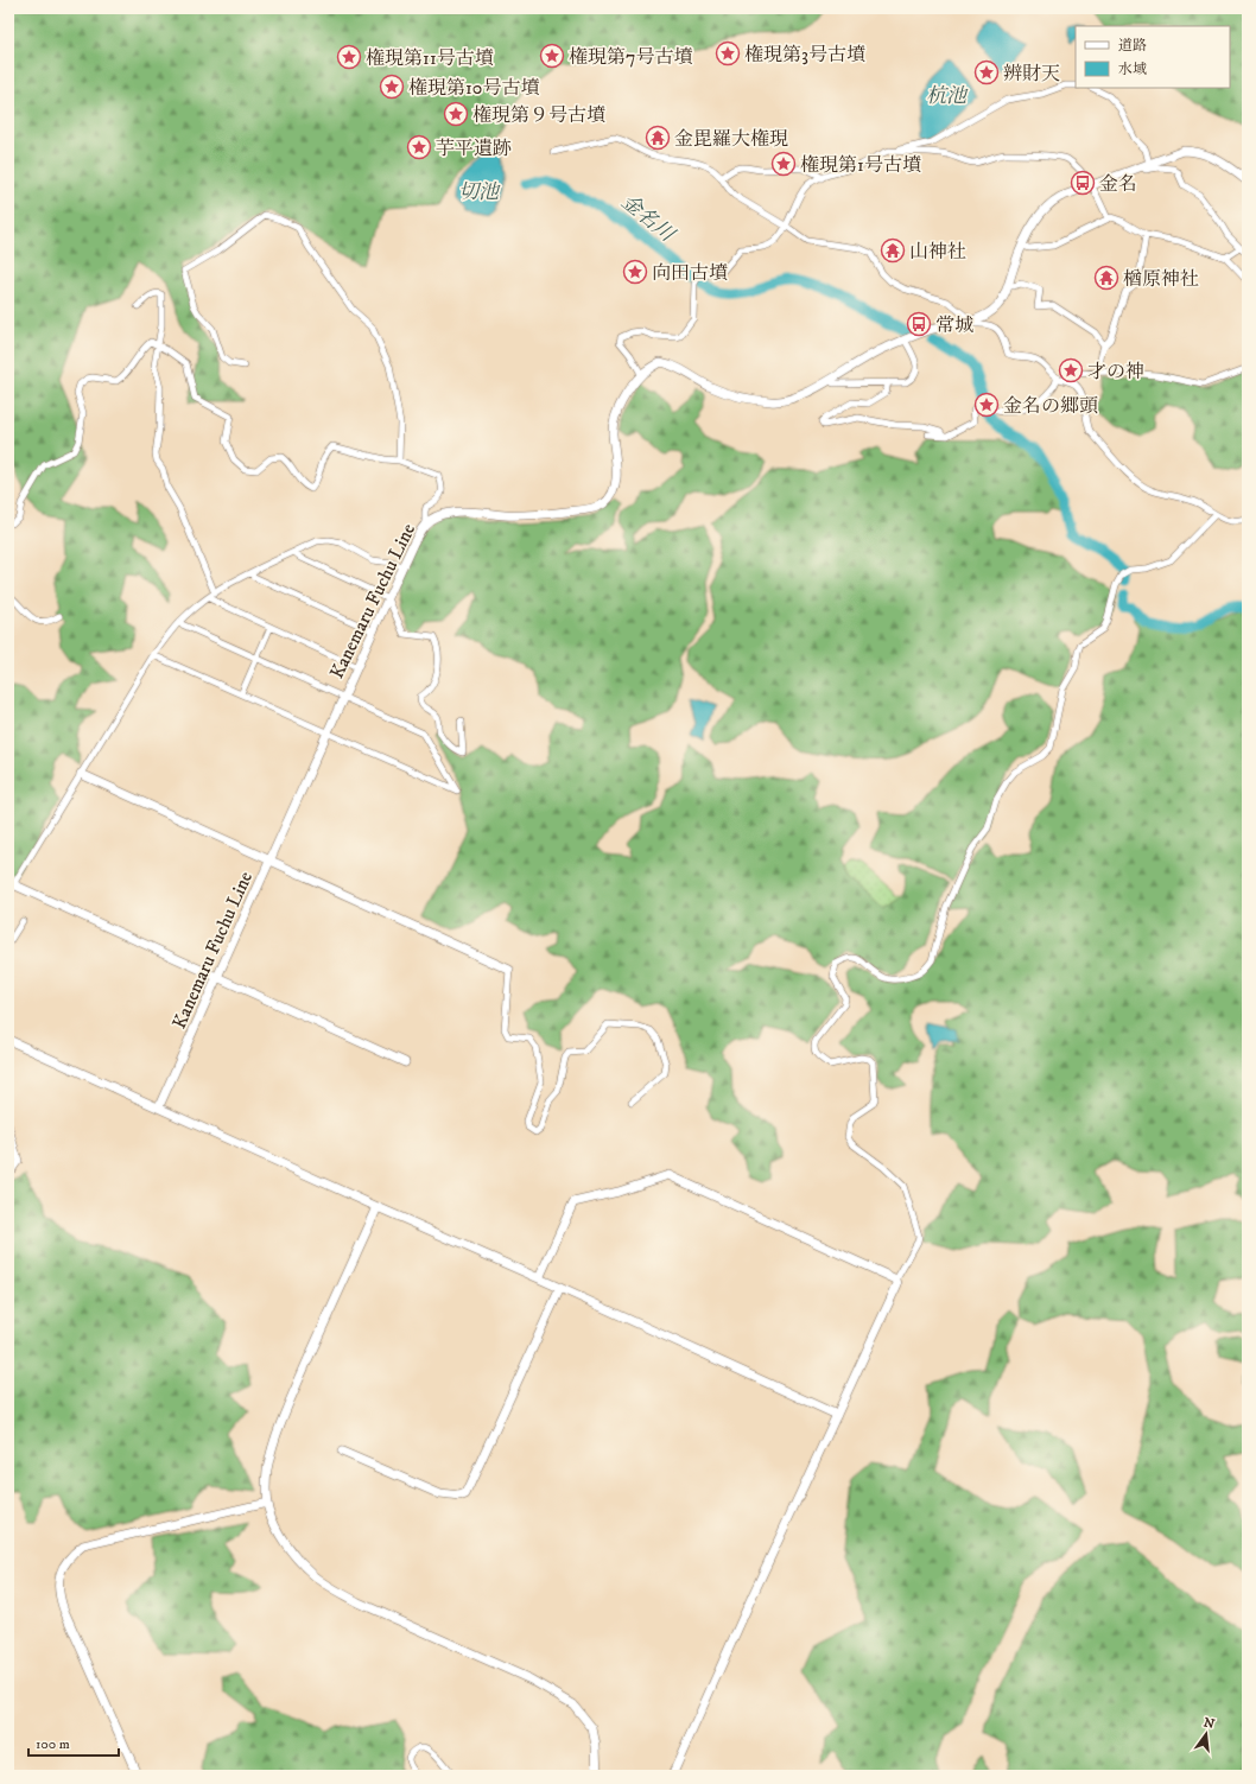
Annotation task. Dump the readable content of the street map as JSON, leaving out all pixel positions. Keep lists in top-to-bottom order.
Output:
{
  "streets": {
    "street": ["Kanemaru Fuchu Line"]
  },
  "water": ["杭池", "切池", "金名川"],
  "places": {
    "place": [
      "権現第3号古墳",
      "権現第7号古墳",
      "権現第11号古墳",
      "辨財天",
      "権現第10号古墳",
      "権現第９号古墳",
      "芋平遺跡",
      "権現第1号古墳",
      "向田古墳",
      "才の神",
      "金名の郷頭"
    ],
    "temple": ["金毘羅大権現", "山神社", "楢原神社"],
    "bus stop": ["金名", "常城"]
  },
  "legend": ["道路", "水域"],
  "scale_bar": "100 m",
  "north": "top"
}
